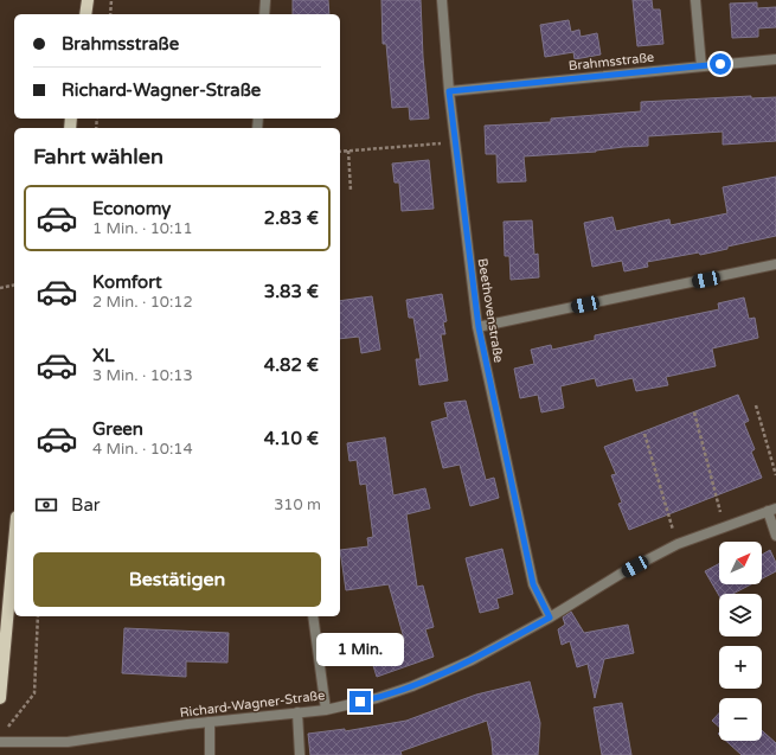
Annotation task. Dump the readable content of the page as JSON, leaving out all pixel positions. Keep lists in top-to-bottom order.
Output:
{
  "streets": {
    "street": ["Brahmsstraße", "Beethovenstraße", "Richard-Wagner-Straße"]
  },
  "crossings": [
    ["Brahmsstraße", "Beethovenstraße"],
    ["Beethovenstraße", "Richard-Wagner-Straße"]
  ],
  "north": "top right",
  "page": {
    "banner": ["Brahmsstraße", "Richard-Wagner-Straße"],
    "heading": "Fahrt wählen",
    "list": [
      {
        "name": "Economy",
        "note": "1 Min. · 10:11",
        "value": "2.83 €"
      },
      {
        "name": "Komfort",
        "note": "2 Min. · 10:12",
        "value": "3.83 €"
      },
      {
        "name": "XL",
        "note": "3 Min. · 10:13",
        "value": "4.82 €"
      },
      {
        "name": "Green",
        "note": "4 Min. · 10:14",
        "value": "4.10 €"
      }
    ],
    "pay": ["Bar", "310 m"],
    "map_buttons": ["+", "−"],
    "buttons": "Bestätigen",
    "bubble": "1 Min."
  }
}
